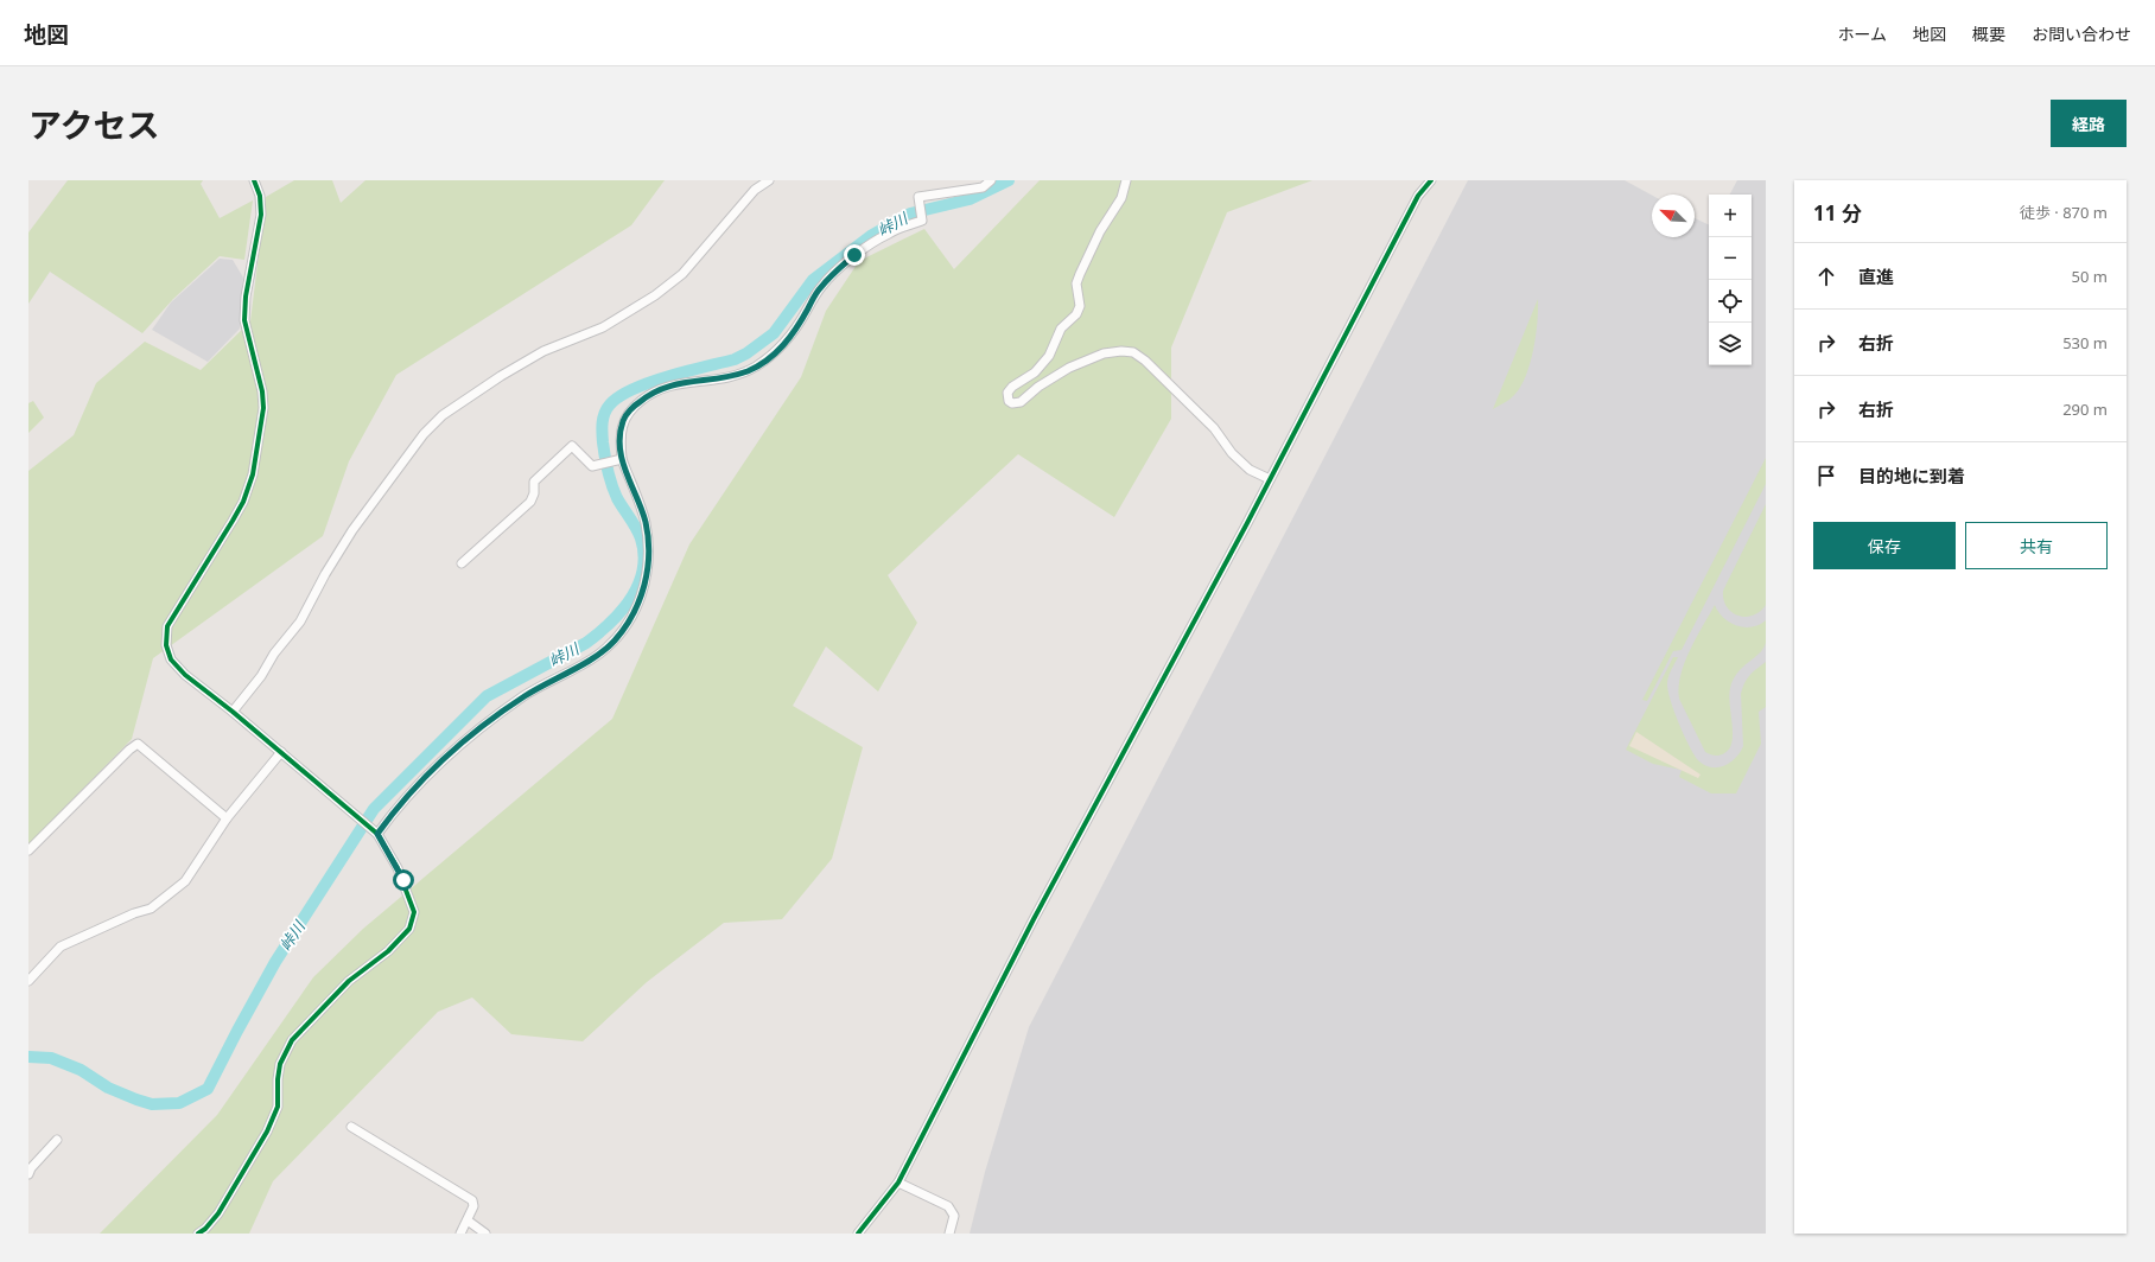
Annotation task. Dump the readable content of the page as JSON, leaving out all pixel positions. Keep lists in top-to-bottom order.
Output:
{
  "water": ["峠川"],
  "north": "top left",
  "page": {
    "header": "地図",
    "nav": [
      "ホーム",
      "地図",
      "概要",
      "お問い合わせ"
    ],
    "title": "アクセス",
    "buttons": [
      "経路",
      ["保存", "共有"]
    ],
    "heading": ["11 分", "徒歩 · 870 m"],
    "map_buttons": ["+", "−"],
    "list": [
      ["直進", "50 m"],
      ["右折", "530 m"],
      ["右折", "290 m"],
      "目的地に到着"
    ]
  }
}
